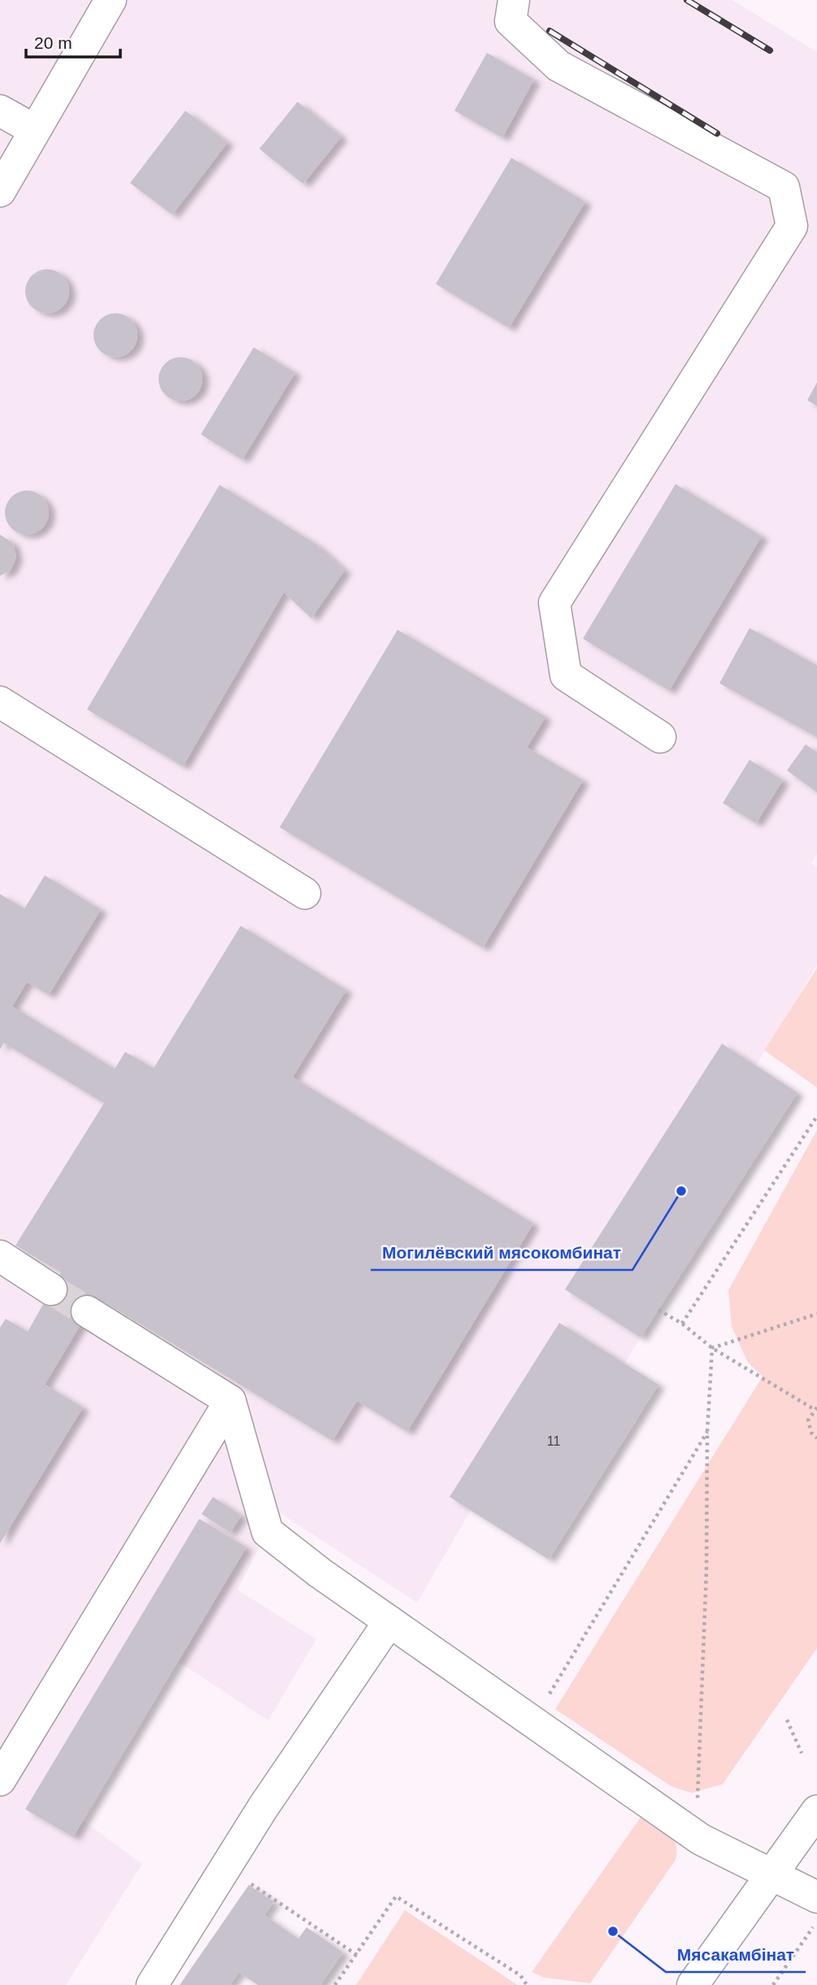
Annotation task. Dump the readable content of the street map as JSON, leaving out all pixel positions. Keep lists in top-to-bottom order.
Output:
{
  "places": ["Могилёвский мясокомбинат", "Мясакамбінат"],
  "house_numbers": ["11"],
  "scale_bar": "20 m"
}
